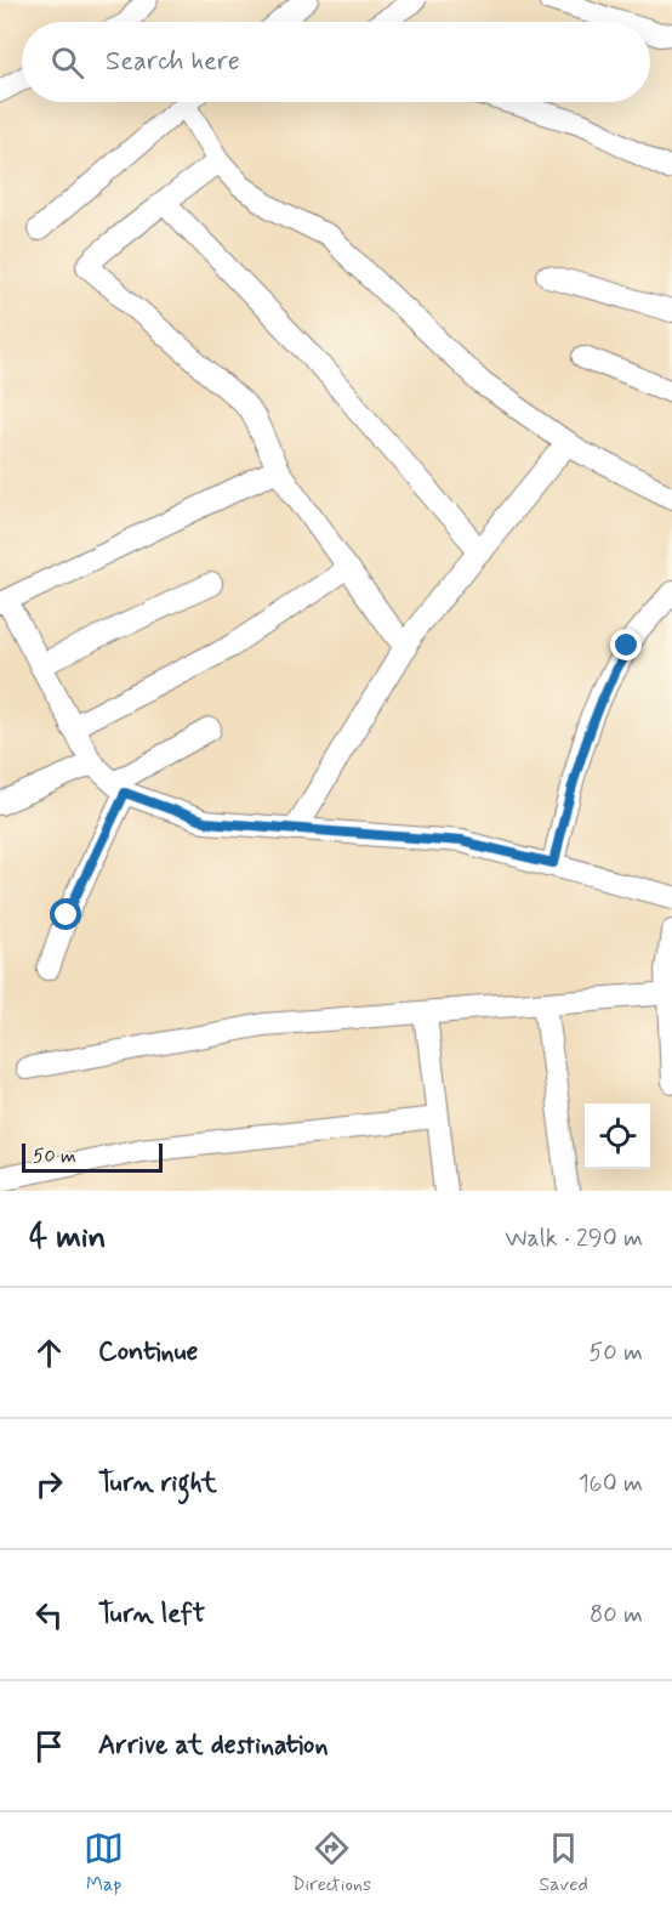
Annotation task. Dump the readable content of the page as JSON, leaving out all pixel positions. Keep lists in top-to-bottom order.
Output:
{
  "scale_bar": "50 m",
  "page": {
    "search": "Search here",
    "scale": "50 m",
    "heading": ["4 min", "Walk · 290 m"],
    "list": [
      ["Continue", "50 m"],
      ["Turn right", "160 m"],
      ["Turn left", "80 m"],
      "Arrive at destination"
    ],
    "nav": ["Map", "Directions", "Saved"]
  }
}
